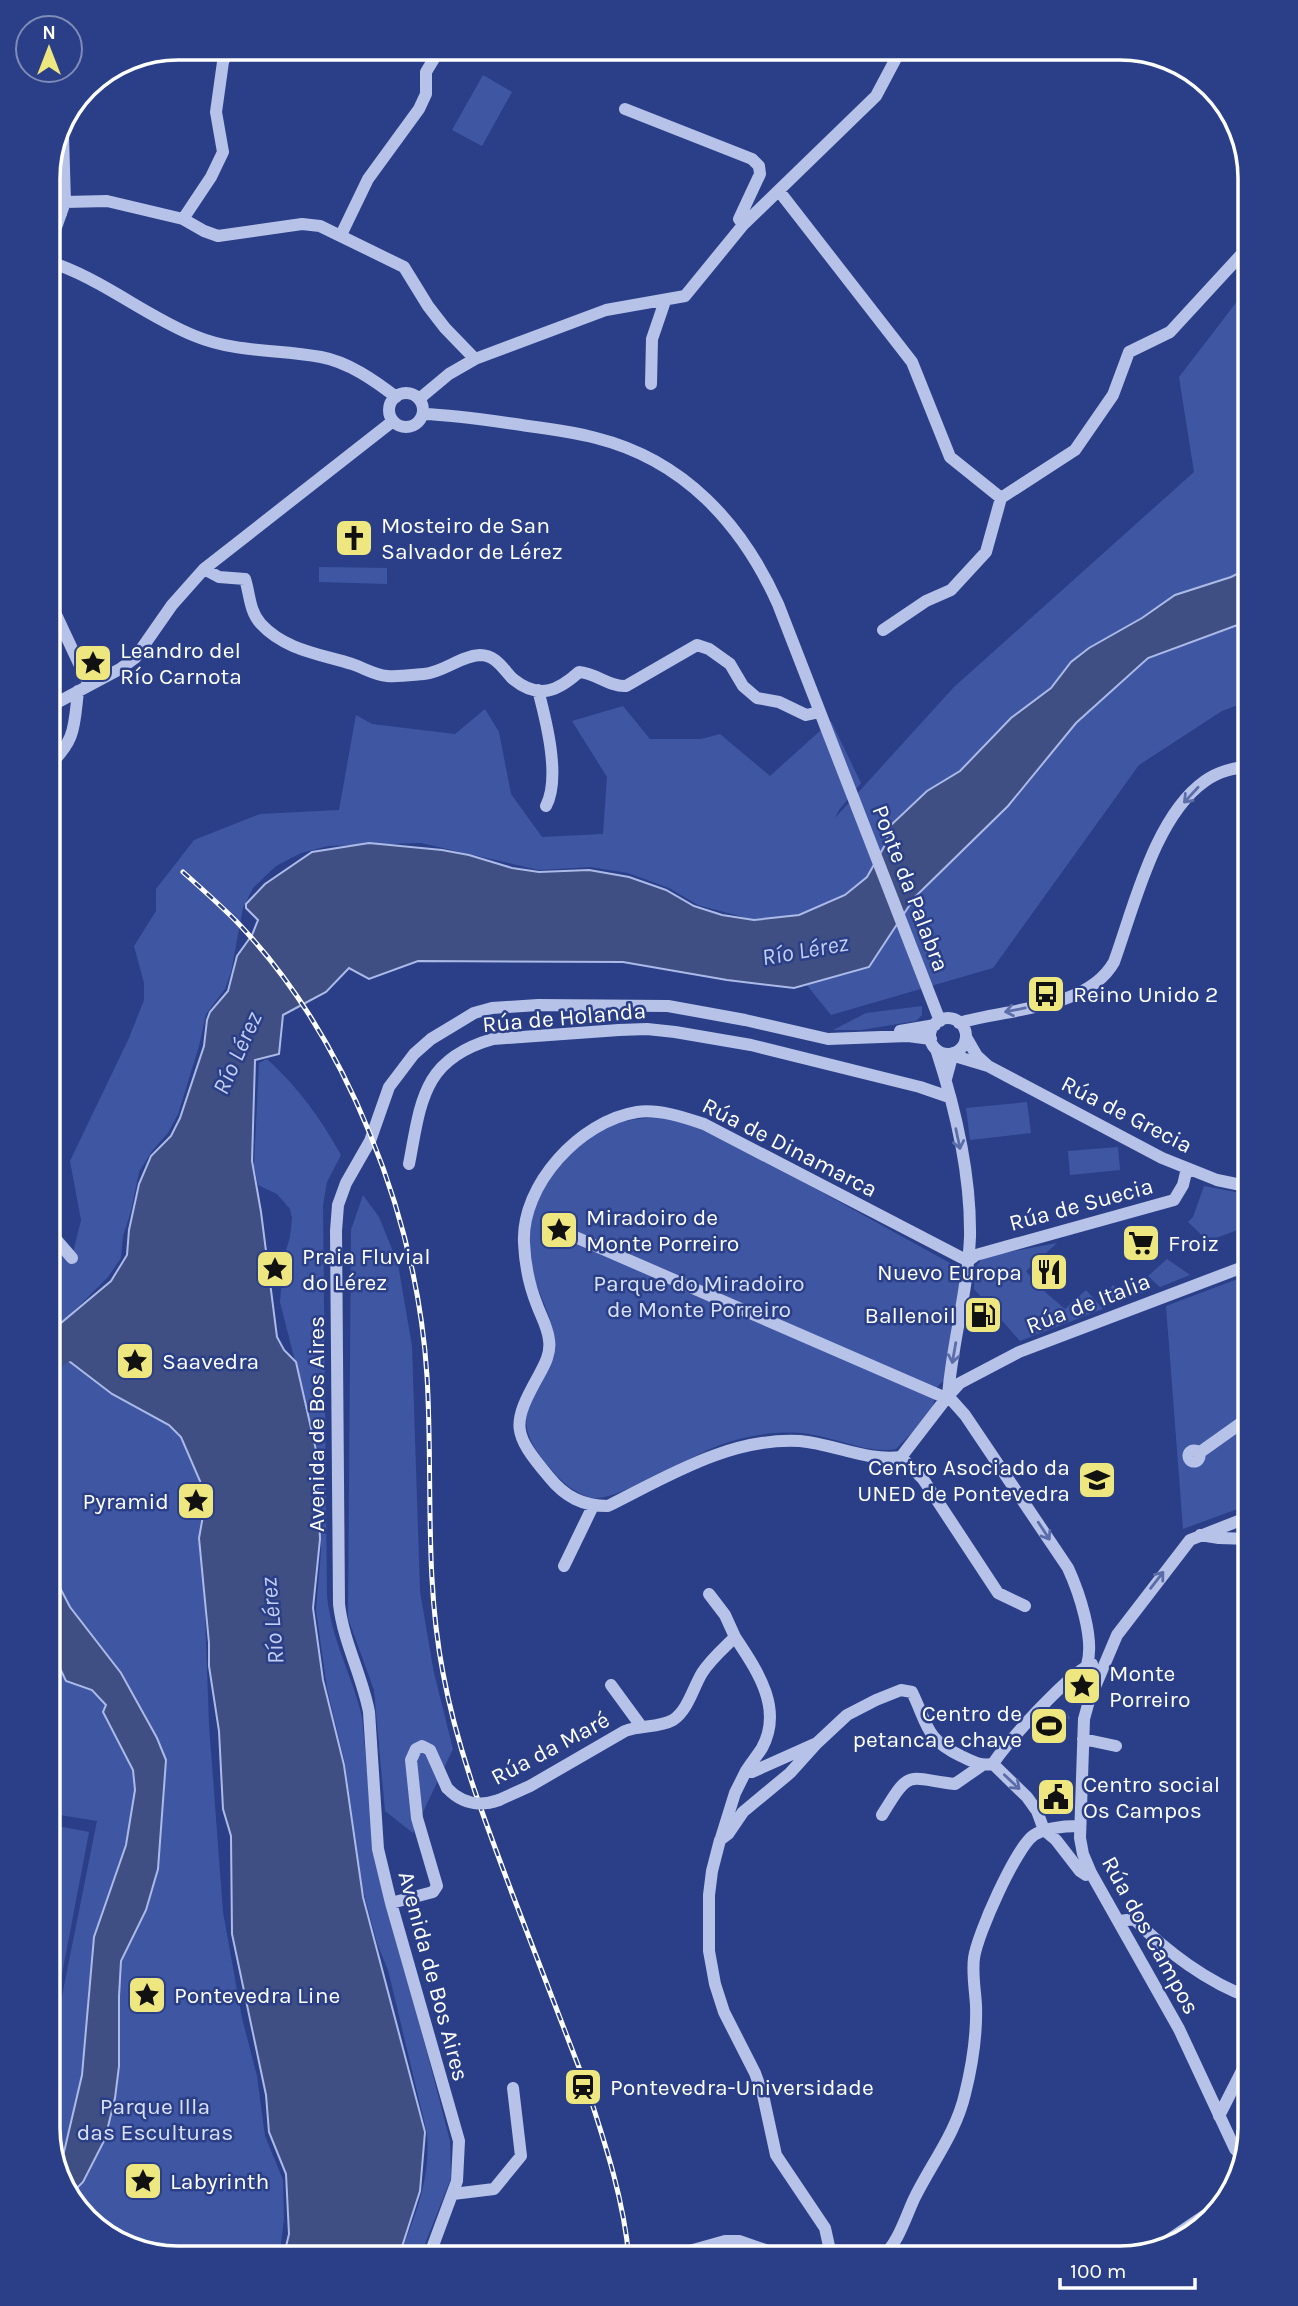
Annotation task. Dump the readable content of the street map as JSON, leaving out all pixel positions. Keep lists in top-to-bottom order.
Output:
{
  "streets": {
    "street": [
      "Ponte da Palabra",
      "Rúa de Holanda",
      "Rúa de Grecia",
      "Rúa de Dinamarca",
      "Rúa de Suecia",
      "Rúa de Italia",
      "Avenida de Bos Aires",
      "Rúa da Maré",
      "Rúa dos Campos"
    ]
  },
  "crossings": [
    ["Ponte da Palabra", "Rúa de Grecia"],
    ["Ponte da Palabra", "Avenida de Bos Aires"],
    ["Rúa de Grecia", "Rúa de Suecia"],
    ["Rúa de Grecia", "Avenida de Bos Aires"],
    ["Rúa de Dinamarca", "Rúa de Suecia"],
    ["Avenida de Bos Aires", "Rúa da Maré"]
  ],
  "water": ["Río Lérez"],
  "parks": ["Parque do Miradoiro de Monte Porreiro", "Parque Illa das Esculturas"],
  "places": {
    "church": ["Mosteiro de San Salvador de Lérez"],
    "place": [
      "Leandro del Río Carnota",
      "Miradoiro de Monte Porreiro",
      "Praia Fluvial do Lérez",
      "Saavedra",
      "Pyramid",
      "Monte Porreiro",
      "Pontevedra Line",
      "Labyrinth"
    ],
    "bus stop": ["Reino Unido 2"],
    "supermarket": ["Froiz"],
    "restaurant": ["Nuevo Europa"],
    "fuel station": ["Ballenoil"],
    "school or university": ["Centro Asociado da UNED de Pontevedra"],
    "sports": ["Centro de petanca e chave"],
    "public building": ["Centro social Os Campos"],
    "station": ["Pontevedra-Universidade"]
  },
  "scale_bar": "100 m",
  "north": "top"
}
